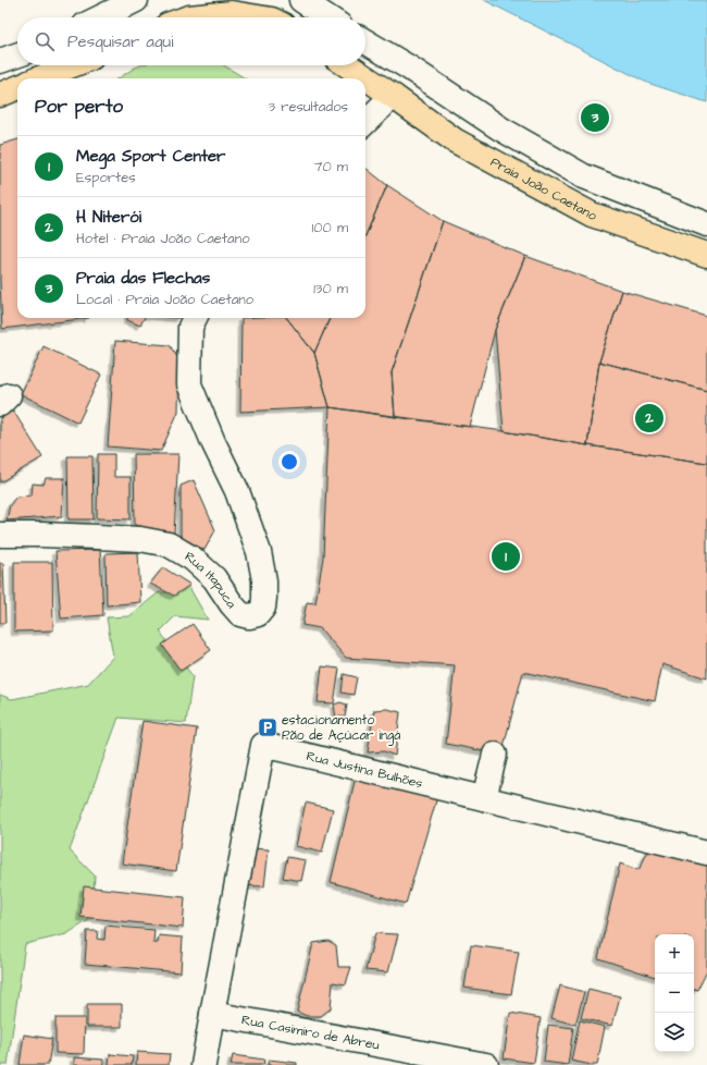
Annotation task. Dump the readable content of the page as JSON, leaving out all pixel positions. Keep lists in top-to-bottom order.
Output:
{
  "streets": {
    "main road": ["Praia João Caetano"],
    "street": ["Rua Itapuca", "Rua Justina Bulhões", "Rua Casimiro de Abreu"]
  },
  "crossings": [
    ["Rua Justina Bulhões", "Rua Casimiro de Abreu"]
  ],
  "places": {
    "parking": ["estacionamento Pão de Açúcar ingá"]
  },
  "page": {
    "search": "Pesquisar aqui",
    "heading": ["Por perto", "3 resultados"],
    "pins": ["3", "2", "1"],
    "list": [
      {
        "mark": "1",
        "name": "Mega Sport Center",
        "note": "Esportes",
        "value": "70 m"
      },
      {
        "mark": "2",
        "name": "H Niterói",
        "note": "Hotel · Praia João Caetano",
        "value": "100 m"
      },
      {
        "mark": "3",
        "name": "Praia das Flechas",
        "note": "Local · Praia João Caetano",
        "value": "130 m"
      }
    ],
    "map_buttons": ["+", "−"]
  }
}
